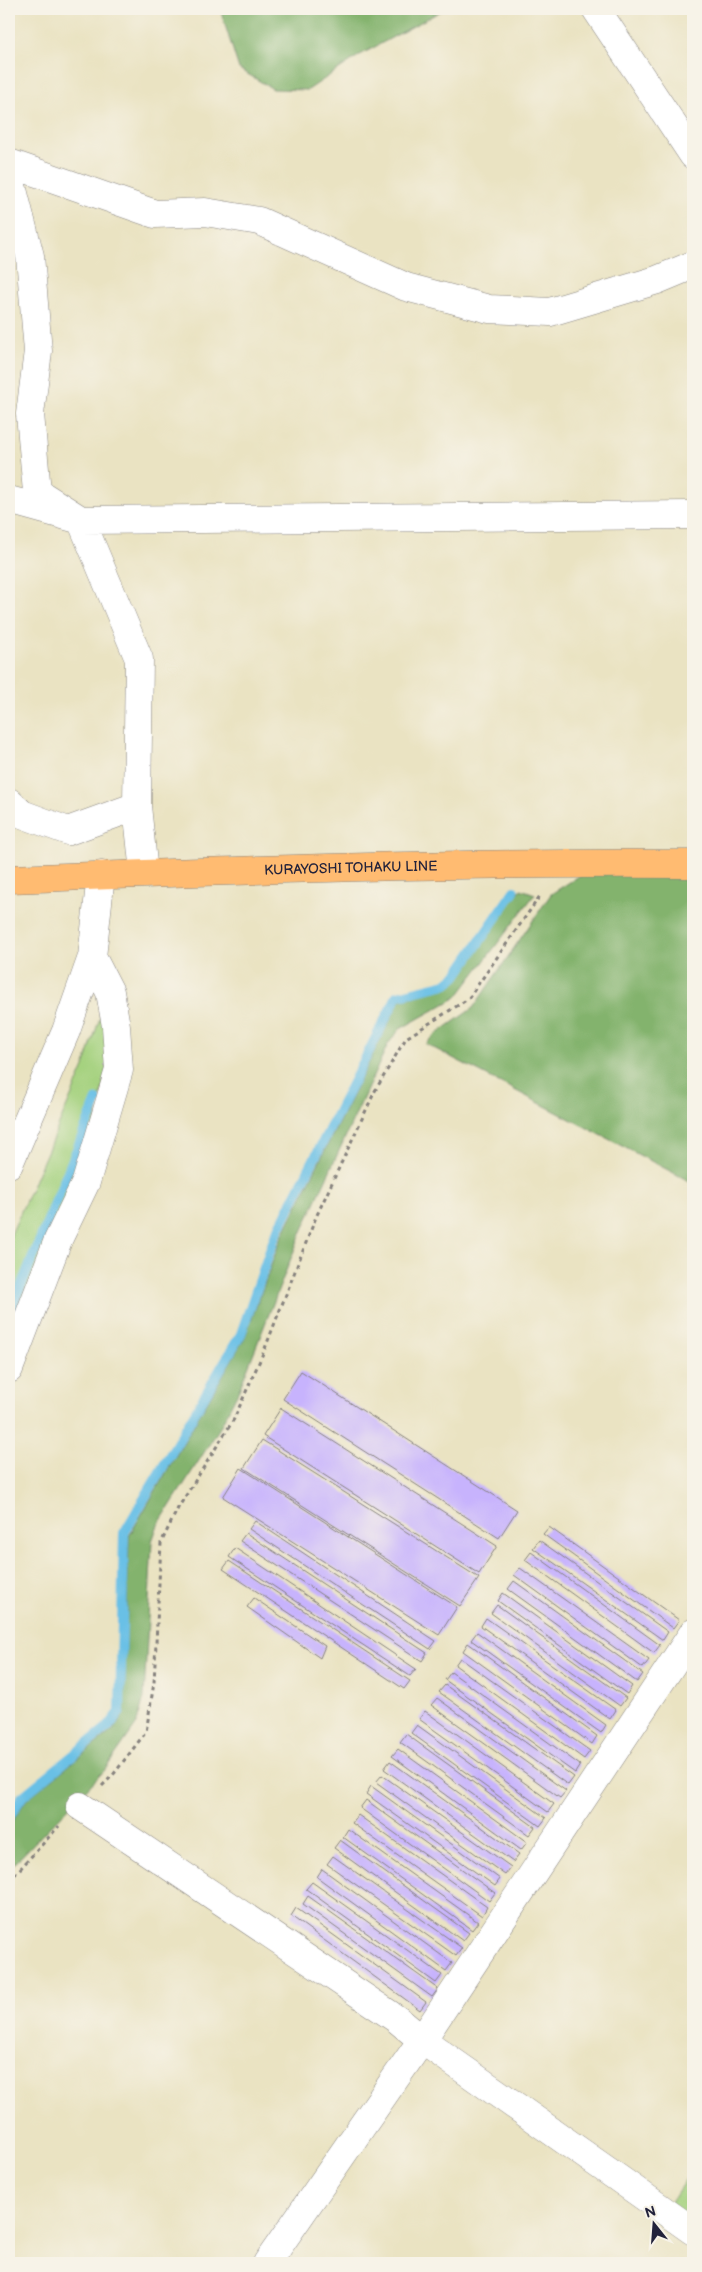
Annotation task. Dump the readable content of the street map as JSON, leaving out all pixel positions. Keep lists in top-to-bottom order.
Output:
{
  "streets": {
    "main road": ["KURAYOSHI TOHAKU LINE"]
  },
  "north": "top"
}
